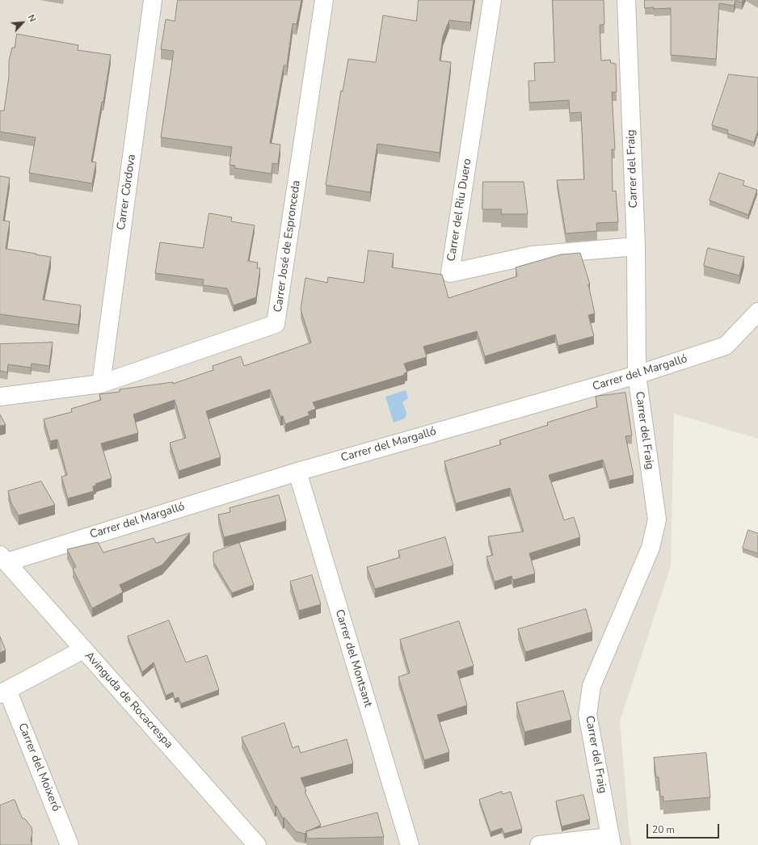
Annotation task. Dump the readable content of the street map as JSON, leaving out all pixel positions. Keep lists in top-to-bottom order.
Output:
{
  "streets": {
    "street": [
      "Carrer del Fraig",
      "Carrer Còrdova",
      "Carrer del Riu Duero",
      "Carrer José de Espronceda",
      "Carrer del Margalló",
      "Carrer del Montsant",
      "Avinguda de Rocacrespa",
      "Carrer del Moixeró"
    ]
  },
  "crossings": [
    ["Carrer del Fraig", "Carrer del Riu Duero"],
    ["Carrer del Fraig", "Carrer del Margalló"],
    ["Carrer Còrdova", "Carrer José de Espronceda"],
    ["Carrer del Margalló", "Carrer del Montsant"],
    ["Carrer del Margalló", "Avinguda de Rocacrespa"]
  ],
  "scale_bar": "20 m",
  "north": "top right"
}
